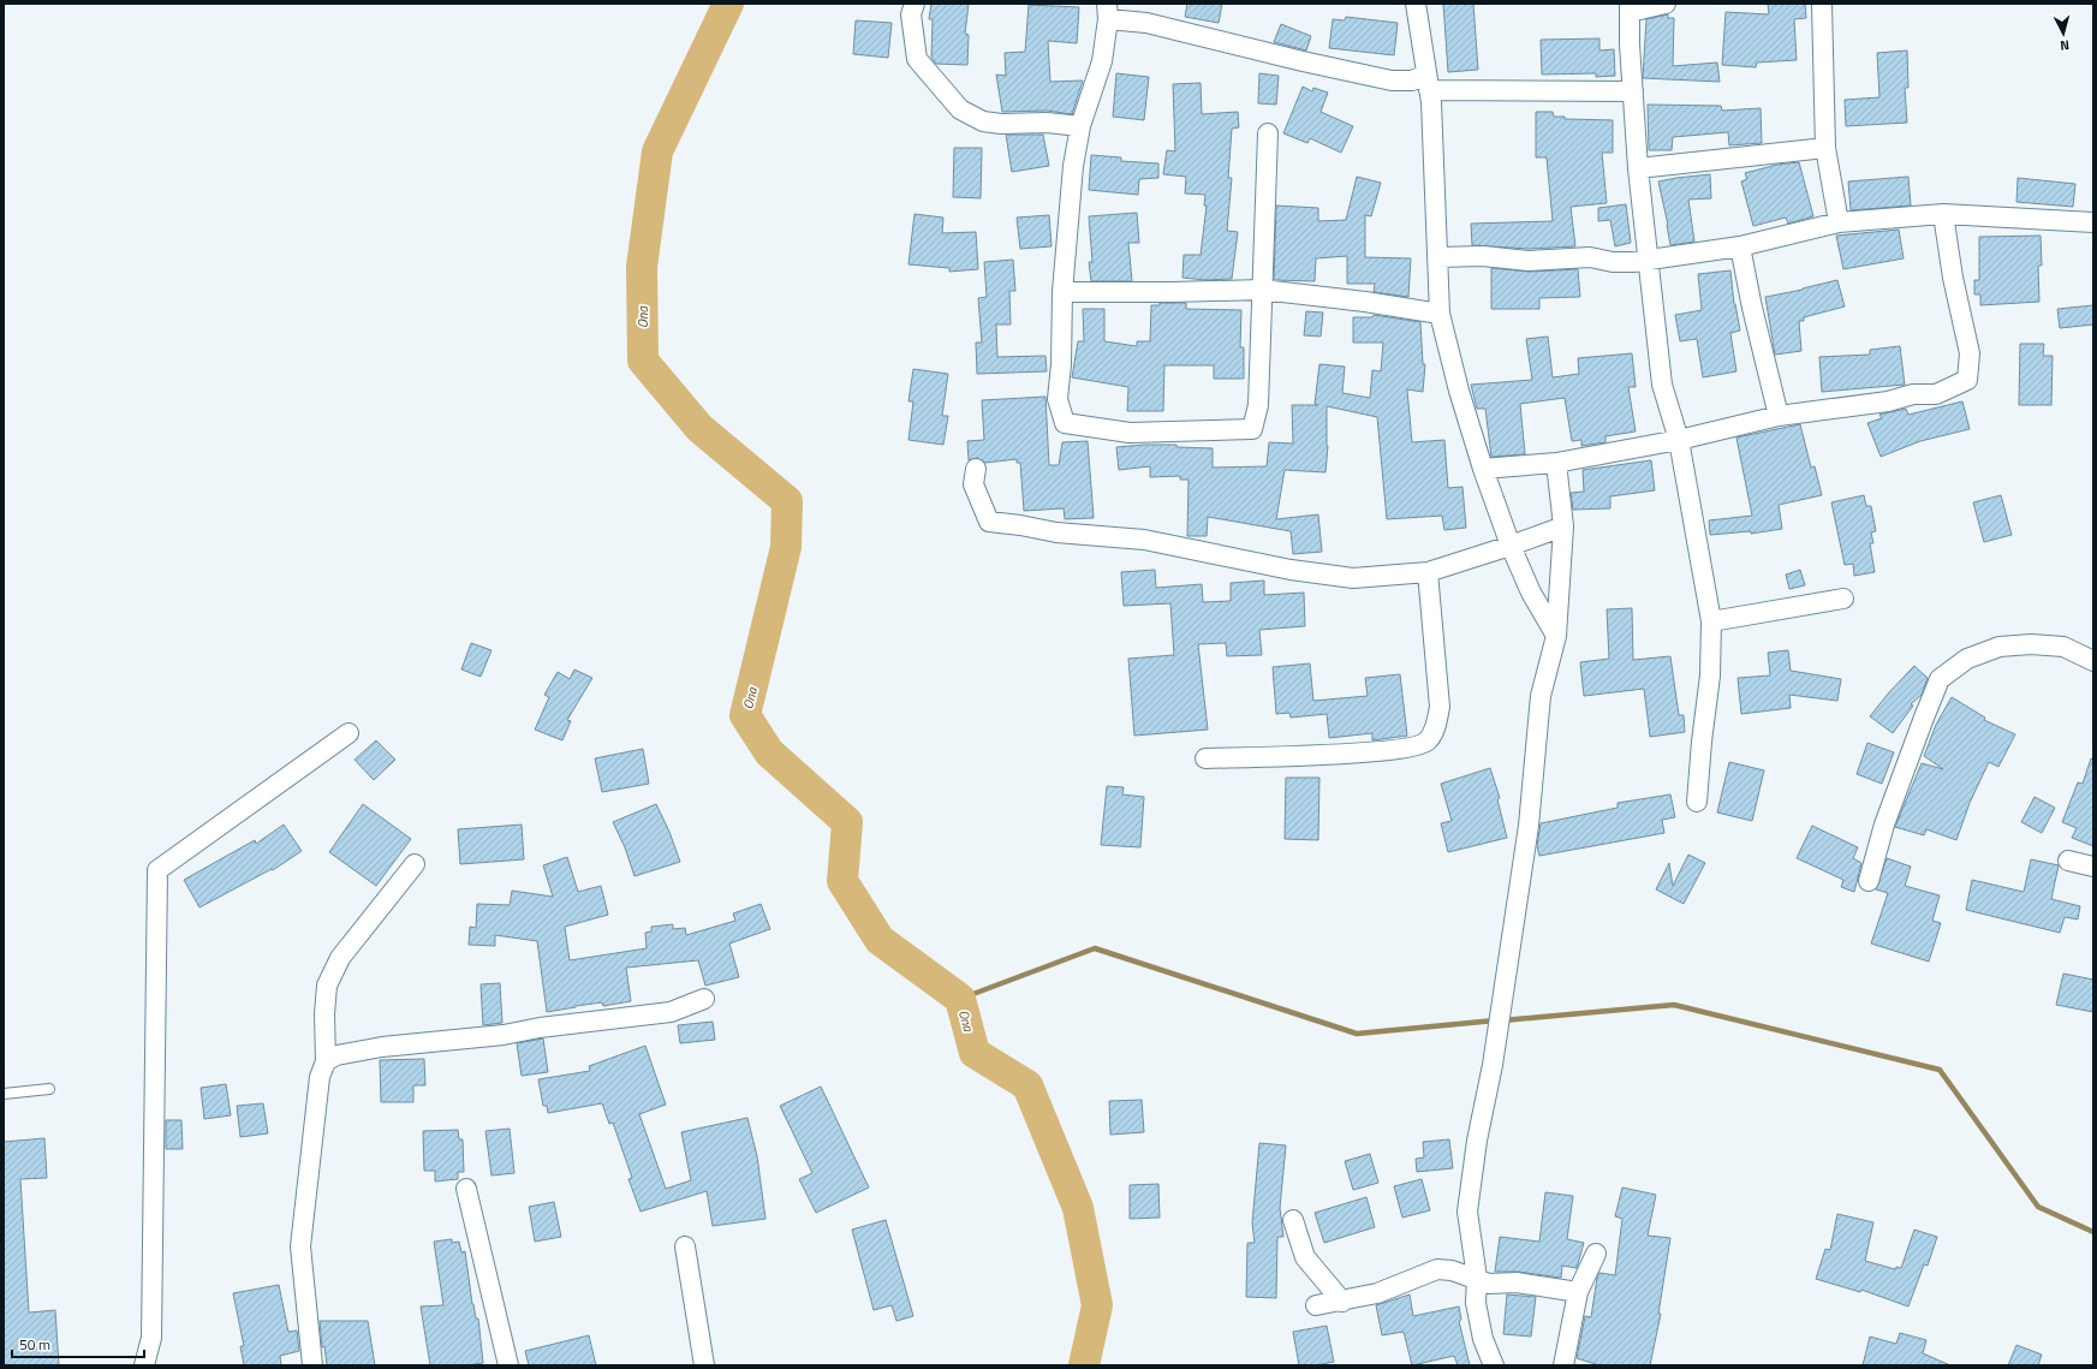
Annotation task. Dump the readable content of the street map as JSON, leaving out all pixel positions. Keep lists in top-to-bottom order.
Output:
{
  "water": ["Ona"],
  "scale_bar": "50 m",
  "north": "bottom"
}
